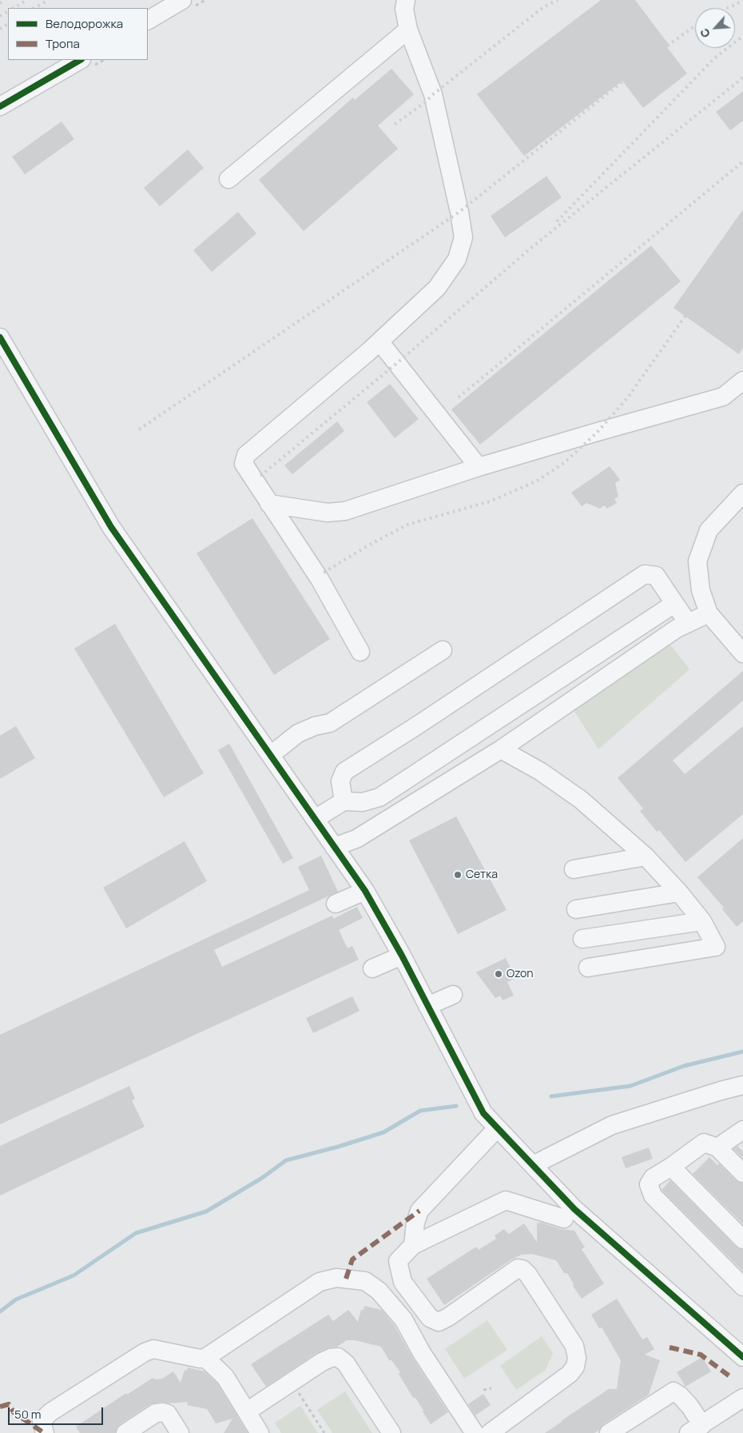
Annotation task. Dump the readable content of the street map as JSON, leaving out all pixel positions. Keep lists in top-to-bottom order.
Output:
{
  "places": ["Сетка", "Ozon"],
  "legend": ["Велодорожка", "Тропа"],
  "scale_bar": "50 m",
  "north": "bottom left"
}
